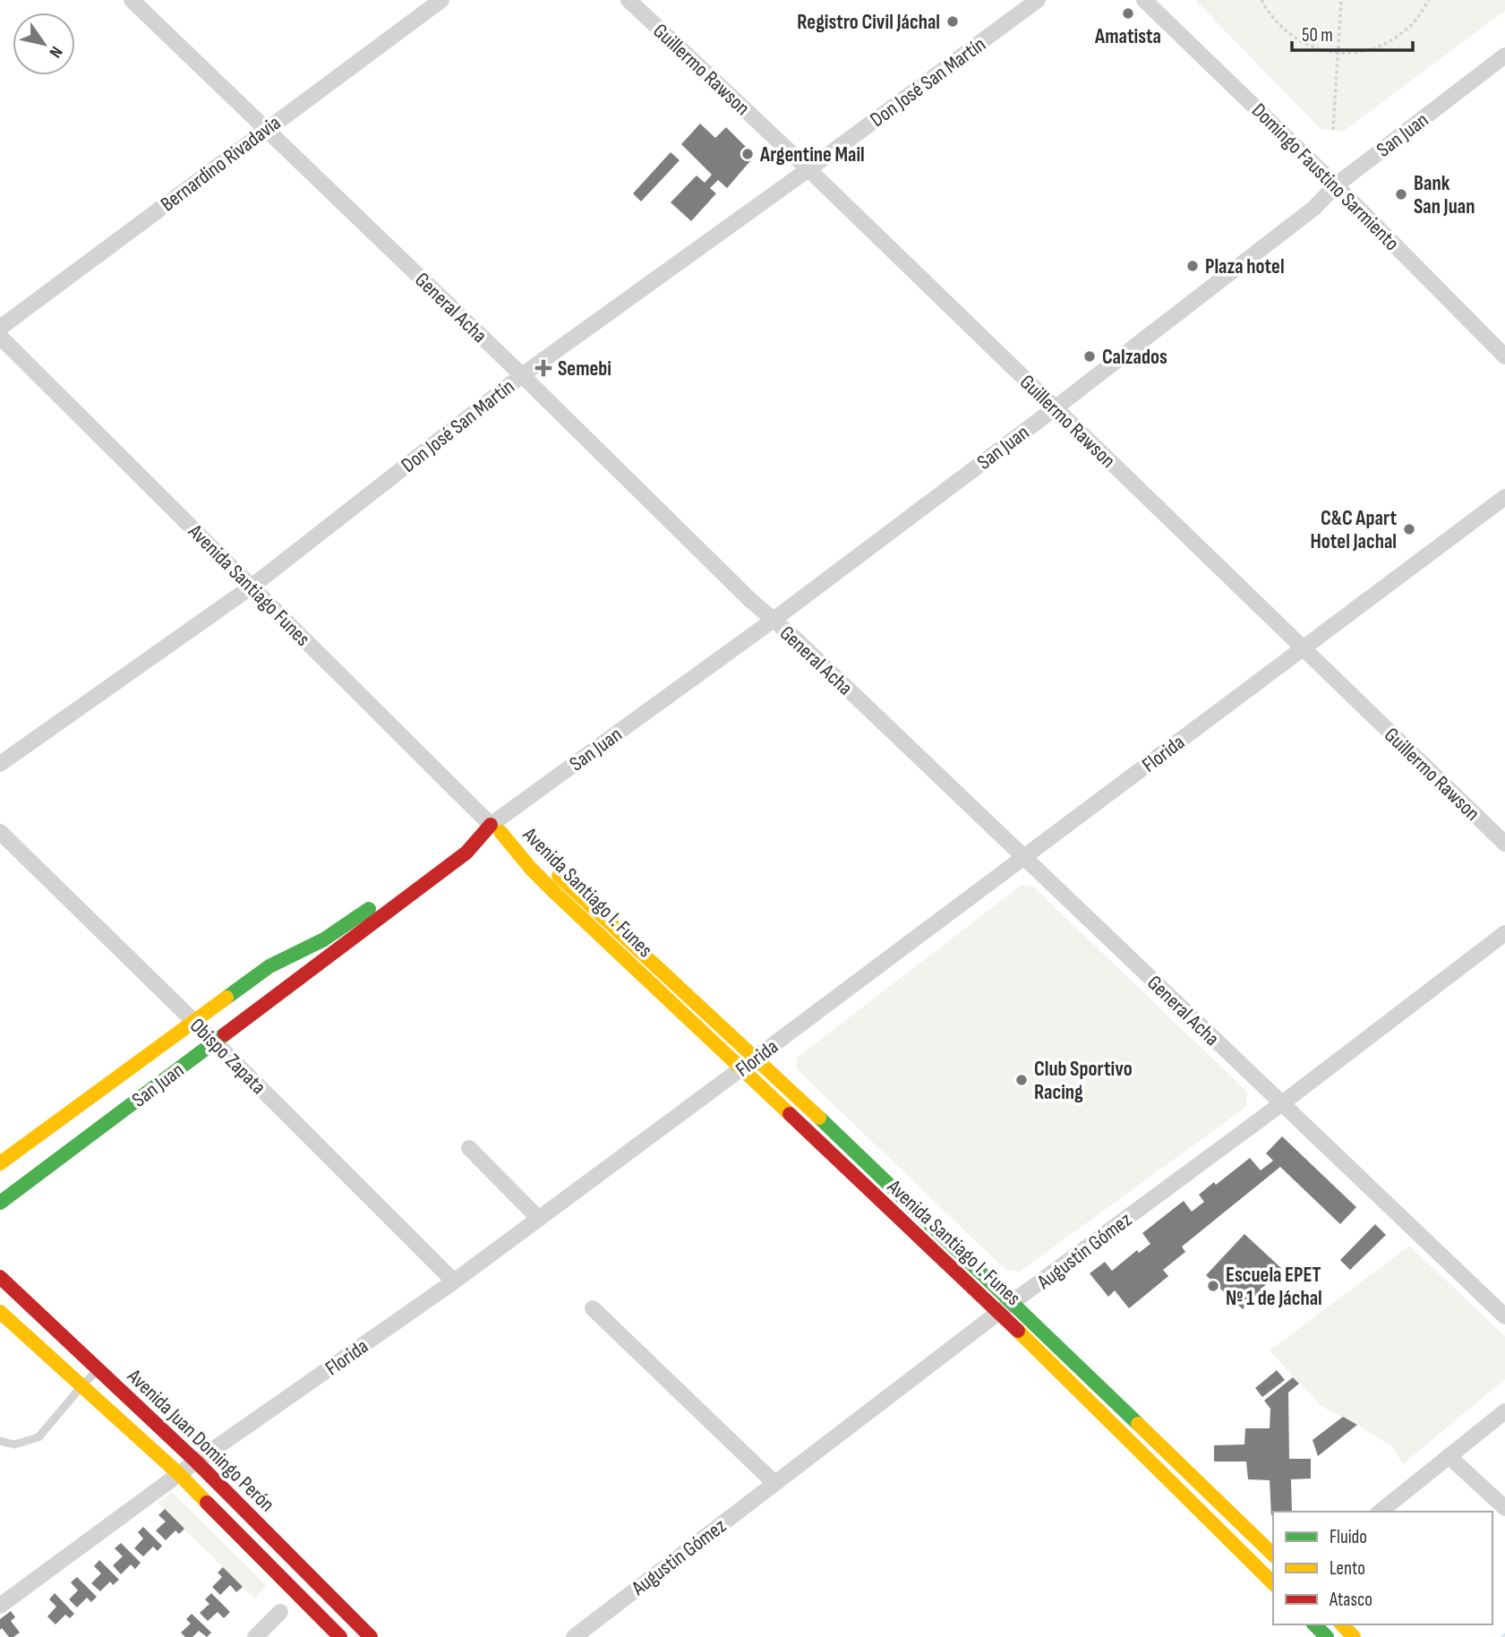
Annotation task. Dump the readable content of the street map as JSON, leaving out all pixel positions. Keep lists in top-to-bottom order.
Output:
{
  "streets": {
    "main road": ["San Juan", "Avenida Santiago I. Funes", "Avenida Juan Domingo Perón"],
    "street": [
      "Guillermo Rawson",
      "Don José San Martín",
      "Bernardino Rivadavia",
      "Domingo Faustino Sarmiento",
      "General Acha",
      "Avenida Santiago Funes",
      "Florida",
      "Obispo Zapata",
      "Augustin Gómez"
    ]
  },
  "crossings": [
    ["Guillermo Rawson", "Don José San Martín"],
    ["Guillermo Rawson", "San Juan"],
    ["Guillermo Rawson", "Florida"],
    ["Don José San Martín", "General Acha"],
    ["Don José San Martín", "Avenida Santiago Funes"],
    ["San Juan", "Domingo Faustino Sarmiento"],
    ["San Juan", "General Acha"],
    ["San Juan", "Avenida Santiago Funes"],
    ["San Juan", "Avenida Santiago I. Funes"],
    ["San Juan", "Obispo Zapata"],
    ["Bernardino Rivadavia", "General Acha"],
    ["General Acha", "Florida"],
    ["General Acha", "Augustin Gómez"],
    ["Avenida Santiago Funes", "Avenida Santiago I. Funes"],
    ["Florida", "Avenida Santiago I. Funes"],
    ["Florida", "Obispo Zapata"],
    ["Florida", "Avenida Juan Domingo Perón"],
    ["Avenida Santiago I. Funes", "Augustin Gómez"]
  ],
  "places": {
    "other": [
      "Amatista",
      "Registro Civil Jáchal",
      "Argentine Mail",
      "Bank San Juan",
      "Plaza hotel",
      "Calzados",
      "C&C Apart Hotel Jachal",
      "Club Sportivo Racing",
      "Escuela EPET Nº 1 de Jáchal"
    ],
    "health": ["Semebi"]
  },
  "legend": ["Fluido", "Lento", "Atasco"],
  "scale_bar": "50 m",
  "north": "bottom right"
}
